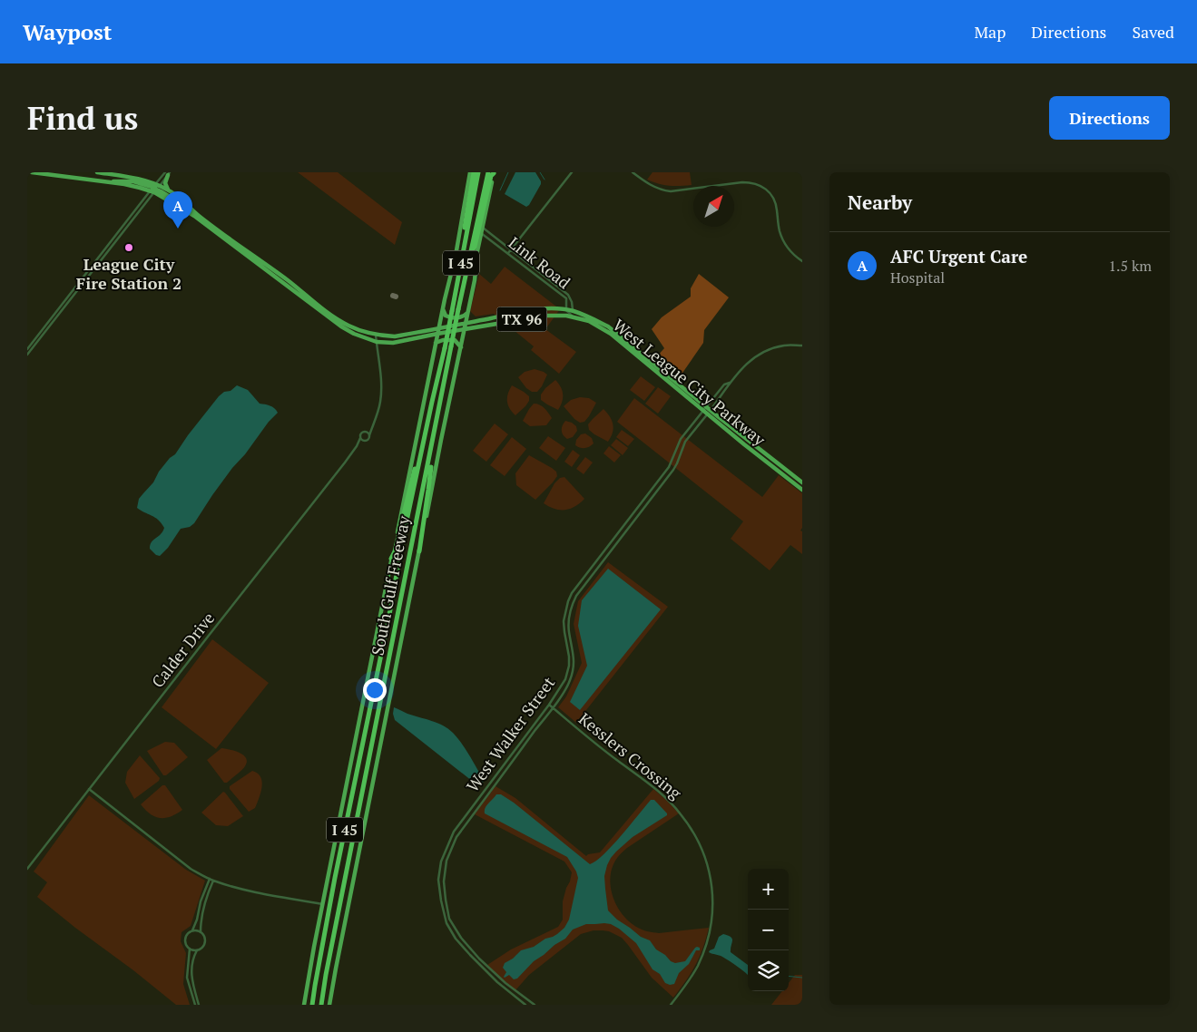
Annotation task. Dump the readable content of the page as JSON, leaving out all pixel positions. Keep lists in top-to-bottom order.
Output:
{
  "streets": {
    "highway": ["I 45", "South Gulf Freeway"],
    "main road": ["TX 96", "West League City Parkway"],
    "street": [
      "Link Road",
      "Calder Drive",
      "West Walker Street",
      "Kesslers Crossing"
    ]
  },
  "crossings": [
    ["Link Road", "West League City Parkway"],
    ["West League City Parkway", "West Walker Street"],
    ["West Walker Street", "Kesslers Crossing"]
  ],
  "places": ["League City Fire Station 2"],
  "north": "top right",
  "page": {
    "header": "Waypost",
    "nav": ["Map", "Directions", "Saved"],
    "buttons": "Directions",
    "title": "Find us",
    "heading": "Nearby",
    "pins": "A",
    "list": [
      {
        "mark": "A",
        "name": "AFC Urgent Care",
        "note": "Hospital",
        "value": "1.5 km"
      }
    ],
    "map_buttons": ["+", "−"]
  }
}
